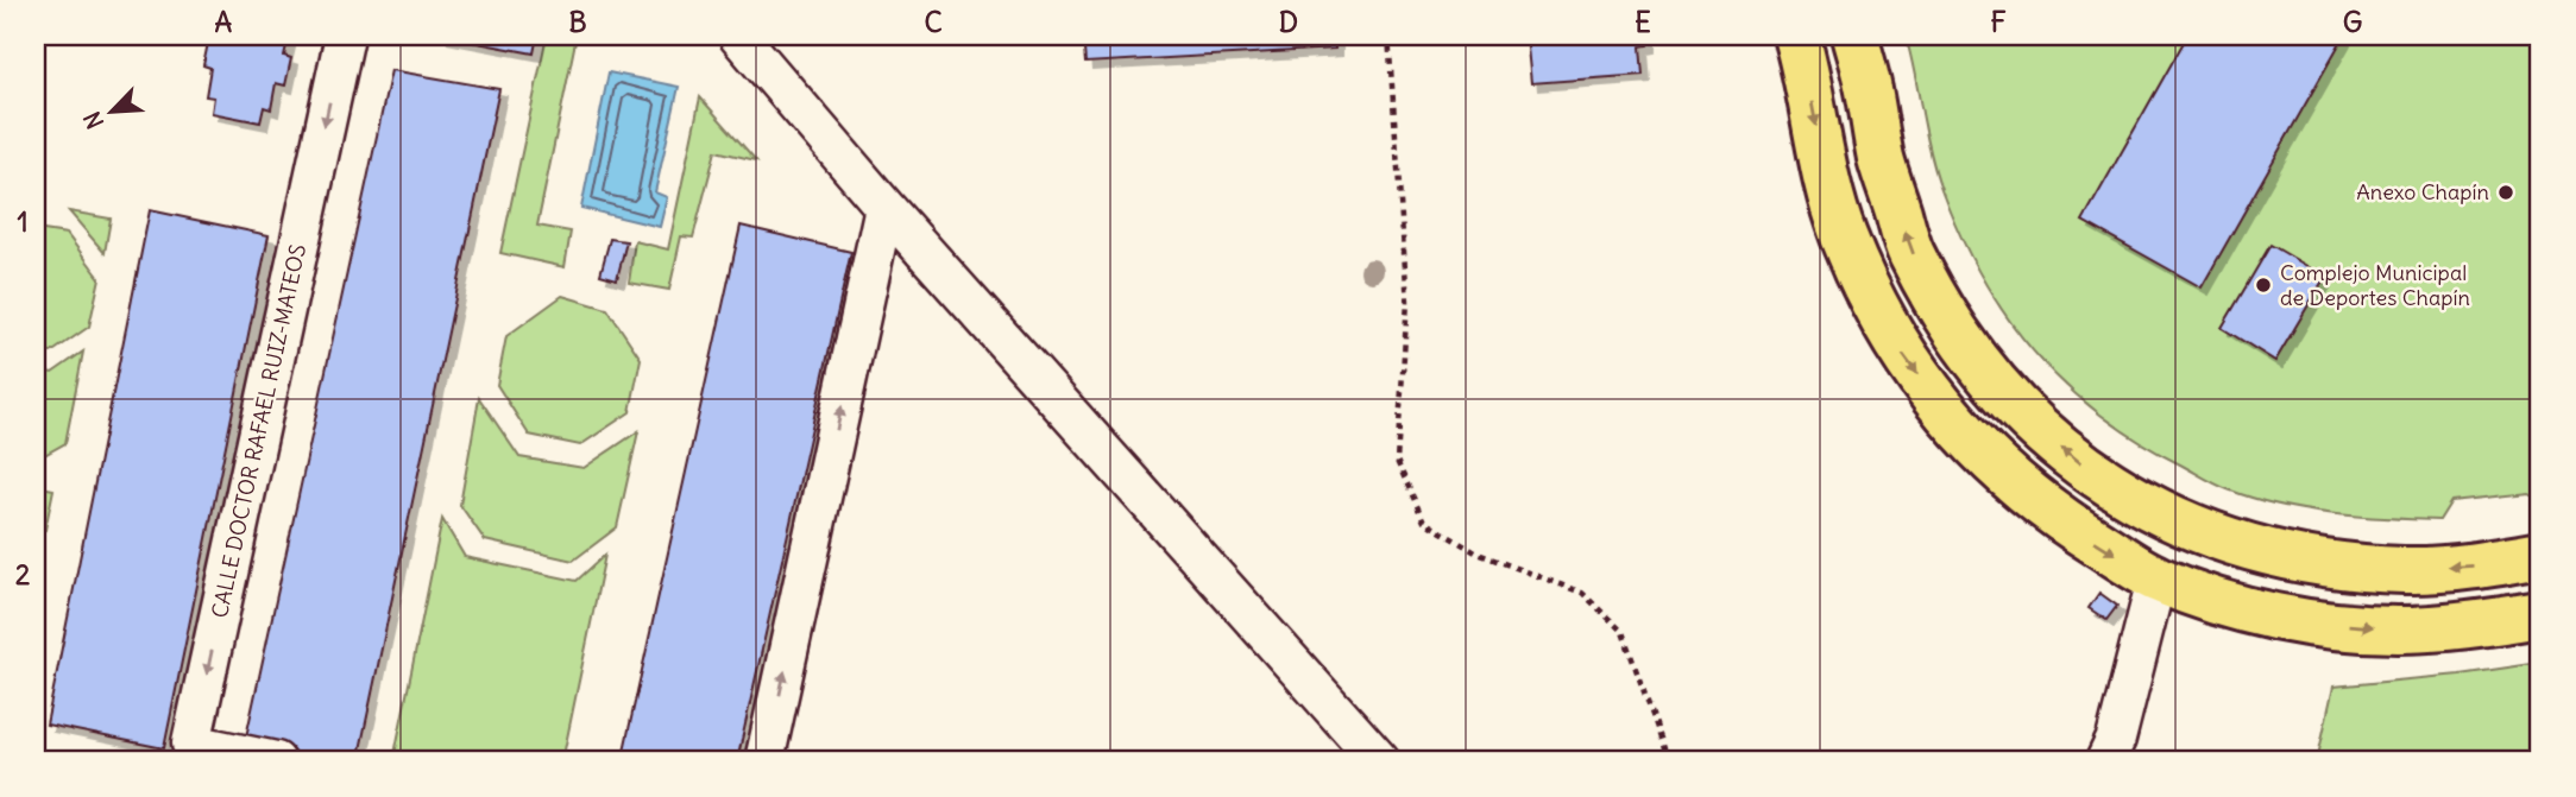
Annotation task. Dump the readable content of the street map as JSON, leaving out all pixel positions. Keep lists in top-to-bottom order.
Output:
{
  "streets": {
    "street": ["CALLE DOCTOR RAFAEL RUIZ-MATEOS"]
  },
  "one_way": ["CALLE DOCTOR RAFAEL RUIZ-MATEOS"],
  "places": ["Anexo Chapín", "Complejo Municipal de Deportes Chapín"],
  "north": "bottom left",
  "grid": {
    "columns": [
      "A",
      "B",
      "C",
      "D",
      "E",
      "F",
      "G"
    ],
    "rows": ["1", "2"]
  }
}
